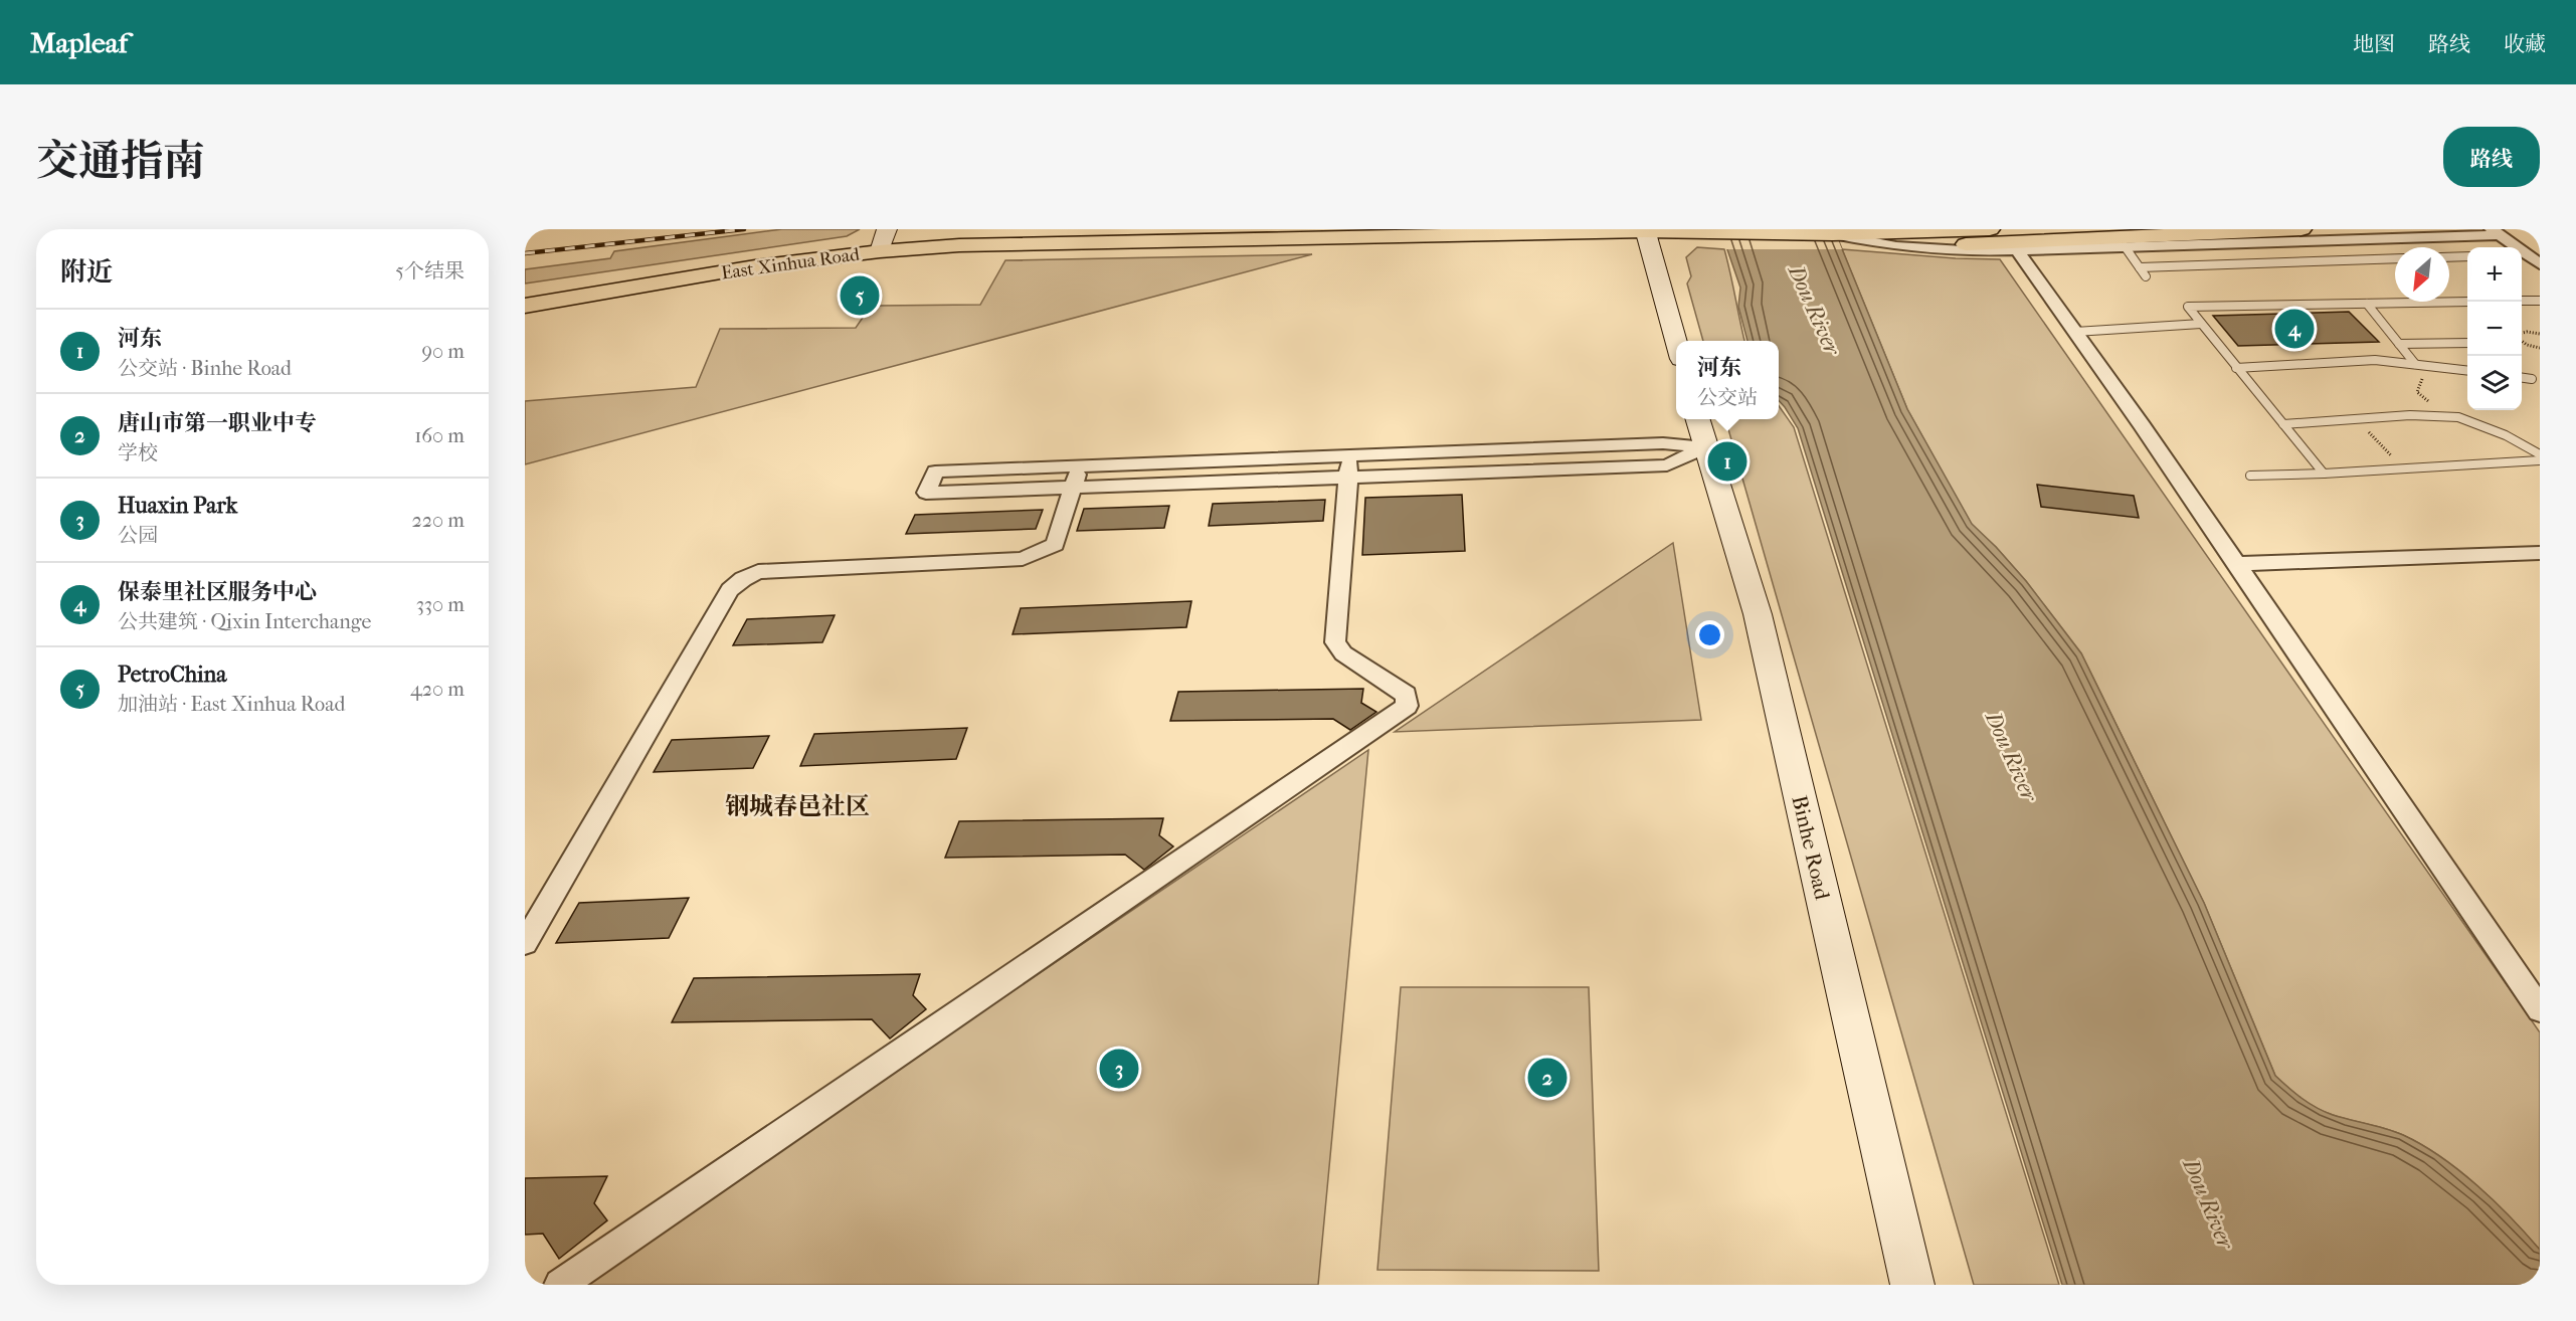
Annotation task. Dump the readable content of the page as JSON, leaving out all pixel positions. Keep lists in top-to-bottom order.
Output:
{
  "streets": {
    "main road": ["East Xinhua Road", "Binhe Road"]
  },
  "districts": ["钢城春邑社区"],
  "water": ["Dou River"],
  "north": "bottom left",
  "page": {
    "header": "Mapleaf",
    "nav": ["地图", "路线", "收藏"],
    "title": "交通指南",
    "buttons": "路线",
    "heading": ["附近", "5个结果"],
    "map_buttons": ["+", "−"],
    "pins": [
      "5",
      "4",
      "1",
      "3",
      "2"
    ],
    "list": [
      {
        "mark": "1",
        "name": "河东",
        "note": "公交站 · Binhe Road",
        "value": "90 m"
      },
      {
        "mark": "2",
        "name": "唐山市第一职业中专",
        "note": "学校",
        "value": "160 m"
      },
      {
        "mark": "3",
        "name": "Huaxin Park",
        "note": "公园",
        "value": "220 m"
      },
      {
        "mark": "4",
        "name": "保泰里社区服务中心",
        "note": "公共建筑 · Qixin Interchange",
        "value": "330 m"
      },
      {
        "mark": "5",
        "name": "PetroChina",
        "note": "加油站 · East Xinhua Road",
        "value": "420 m"
      }
    ],
    "popup": ["河东", "公交站"]
  }
}
